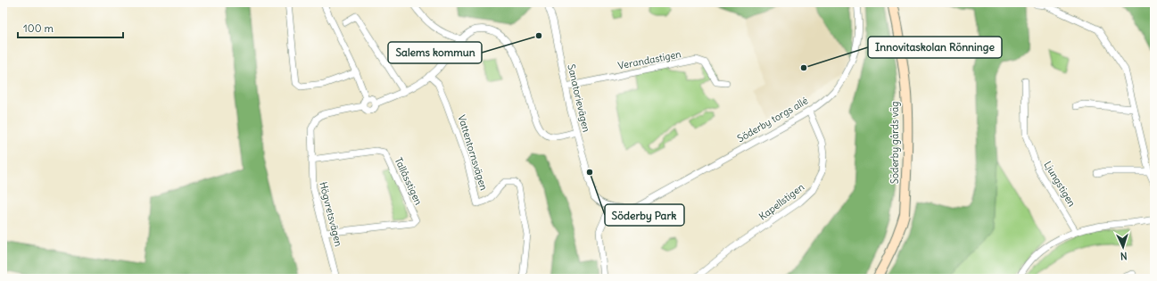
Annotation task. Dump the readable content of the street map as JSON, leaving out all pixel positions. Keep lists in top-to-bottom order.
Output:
{
  "streets": {
    "main road": ["Söderby gårds väg"],
    "street": [
      "Verandastigen",
      "Sanatorievägen",
      "Söderby torgs allé",
      "Vattentornsvägen",
      "Tallåsstigen",
      "Ljungstigen",
      "Kapellstigen",
      "Högvretsvägen"
    ]
  },
  "crossings": [
    ["Verandastigen", "Sanatorievägen"],
    ["Sanatorievägen", "Söderby torgs allé"],
    ["Söderby torgs allé", "Kapellstigen"],
    ["Tallåsstigen", "Högvretsvägen"]
  ],
  "places": ["Salems kommun", "Innovitaskolan Rönninge", "Söderby Park"],
  "scale_bar": "100 m",
  "north": "bottom"
}
